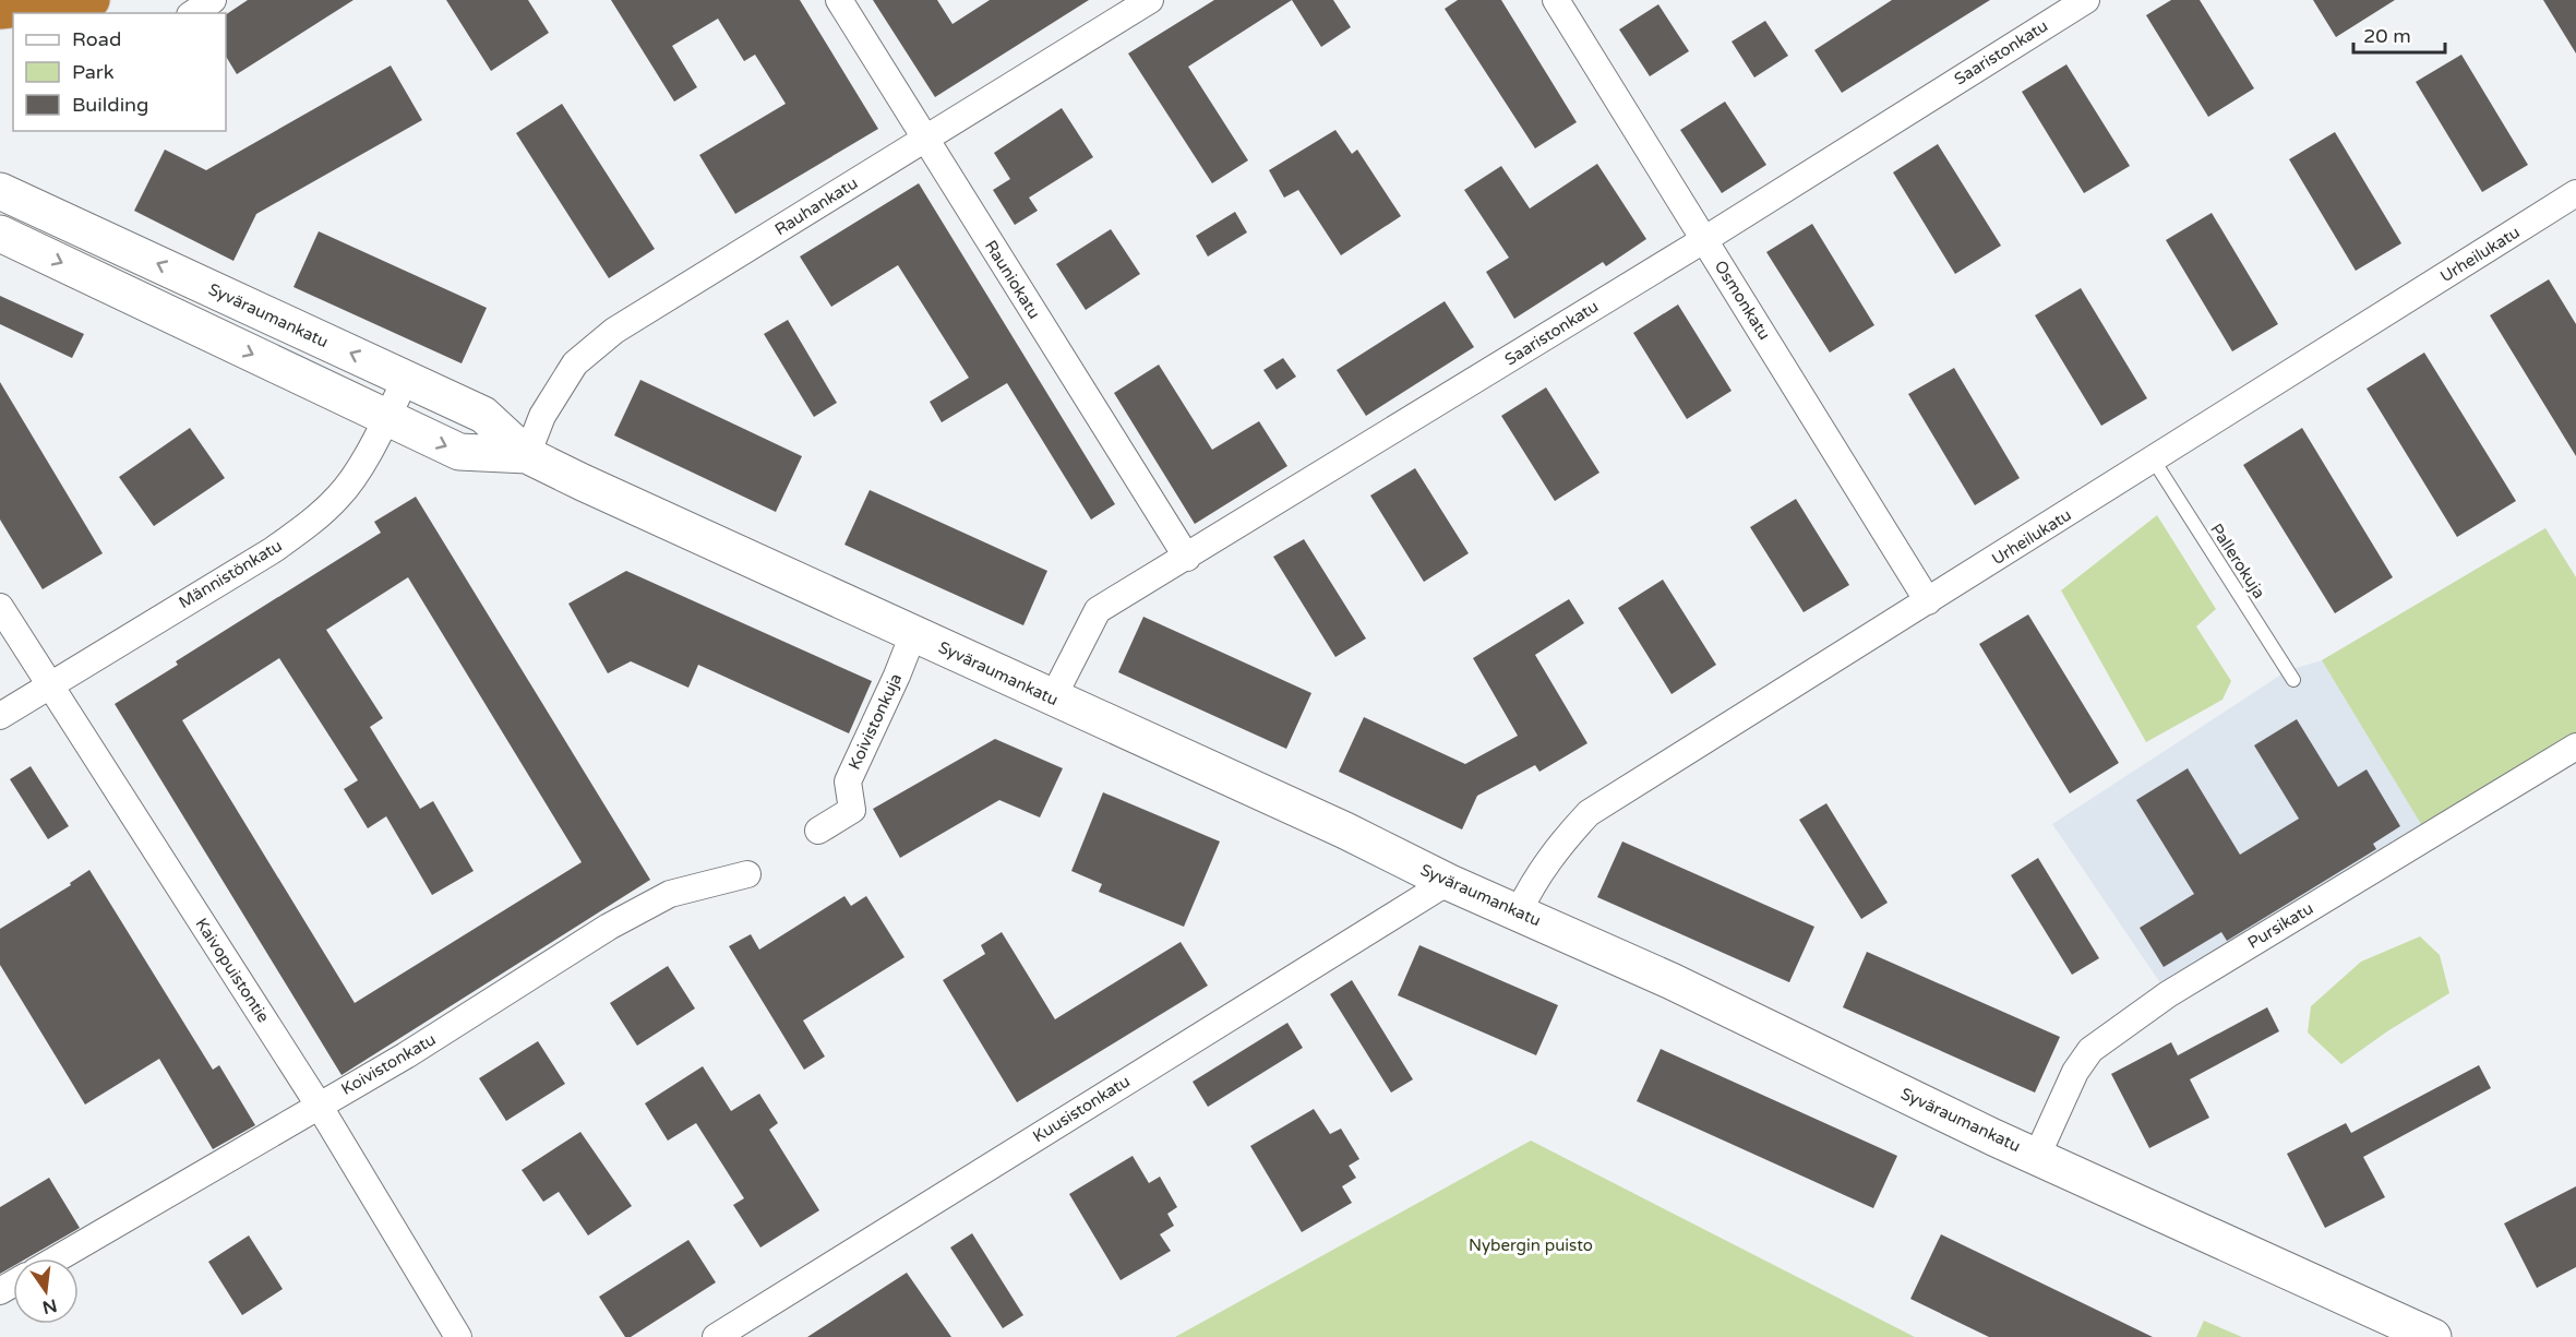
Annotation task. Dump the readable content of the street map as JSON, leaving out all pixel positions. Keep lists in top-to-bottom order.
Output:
{
  "streets": {
    "main road": ["Syväraumankatu"],
    "street": [
      "Saaristonkatu",
      "Rauhankatu",
      "Urheilukatu",
      "Rauniokatu",
      "Osmonkatu",
      "Männistönkatu",
      "Koivistonkuja",
      "Pursikatu",
      "Kaivopuistontie",
      "Koivistonkatu",
      "Kuusistonkatu"
    ],
    "lane": ["Pallerokuja"]
  },
  "crossings": [
    ["Saaristonkatu", "Rauniokatu"],
    ["Saaristonkatu", "Osmonkatu"],
    ["Saaristonkatu", "Syväraumankatu"],
    ["Rauhankatu", "Rauniokatu"],
    ["Rauhankatu", "Syväraumankatu"],
    ["Urheilukatu", "Osmonkatu"],
    ["Urheilukatu", "Syväraumankatu"],
    ["Urheilukatu", "Pallerokuja"],
    ["Syväraumankatu", "Männistönkatu"],
    ["Syväraumankatu", "Koivistonkuja"],
    ["Syväraumankatu", "Pursikatu"],
    ["Syväraumankatu", "Kuusistonkatu"],
    ["Männistönkatu", "Kaivopuistontie"],
    ["Kaivopuistontie", "Koivistonkatu"]
  ],
  "parks": ["Nybergin puisto"],
  "legend": ["Road", "Park", "Building"],
  "scale_bar": "20 m",
  "north": "bottom"
}
